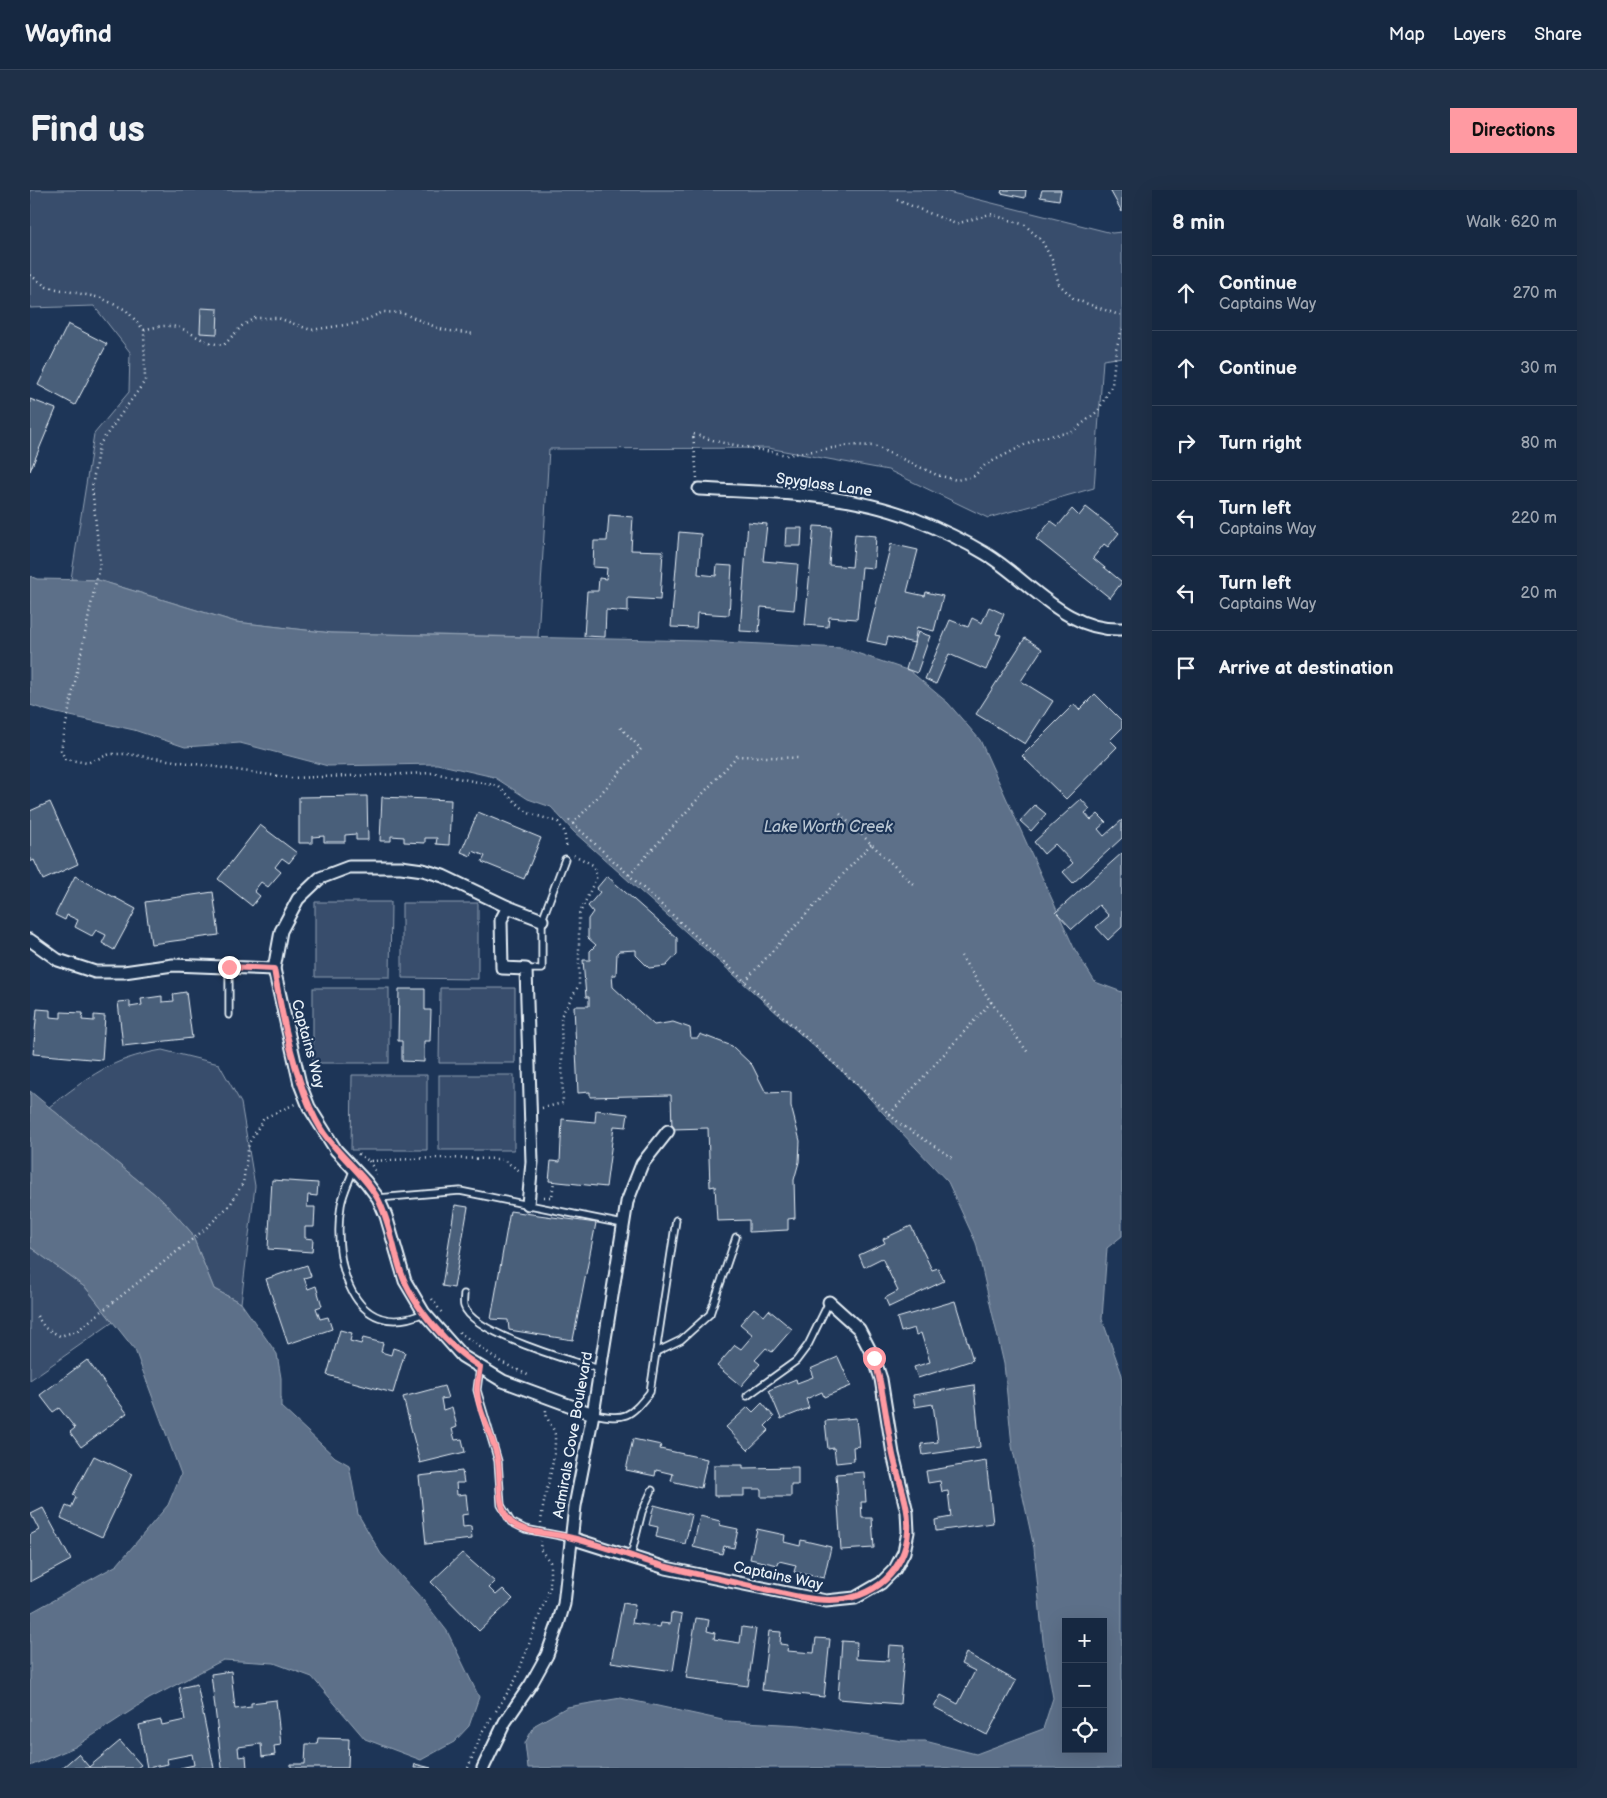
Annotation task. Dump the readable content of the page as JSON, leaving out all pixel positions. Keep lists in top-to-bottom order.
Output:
{
  "streets": {
    "street": ["Spyglass Lane", "Captains Way", "Admirals Cove Boulevard"]
  },
  "crossings": [
    ["Captains Way", "Admirals Cove Boulevard"]
  ],
  "water": ["Lake Worth Creek"],
  "page": {
    "header": "Wayfind",
    "nav": ["Map", "Layers", "Share"],
    "buttons": "Directions",
    "title": "Find us",
    "heading": ["8 min", "Walk · 620 m"],
    "list": [
      ["Continue", "Captains Way", "270 m"],
      ["Continue", "30 m"],
      ["Turn right", "80 m"],
      ["Turn left", "Captains Way", "220 m"],
      ["Turn left", "Captains Way", "20 m"],
      "Arrive at destination"
    ],
    "map_buttons": ["+", "−"]
  }
}
